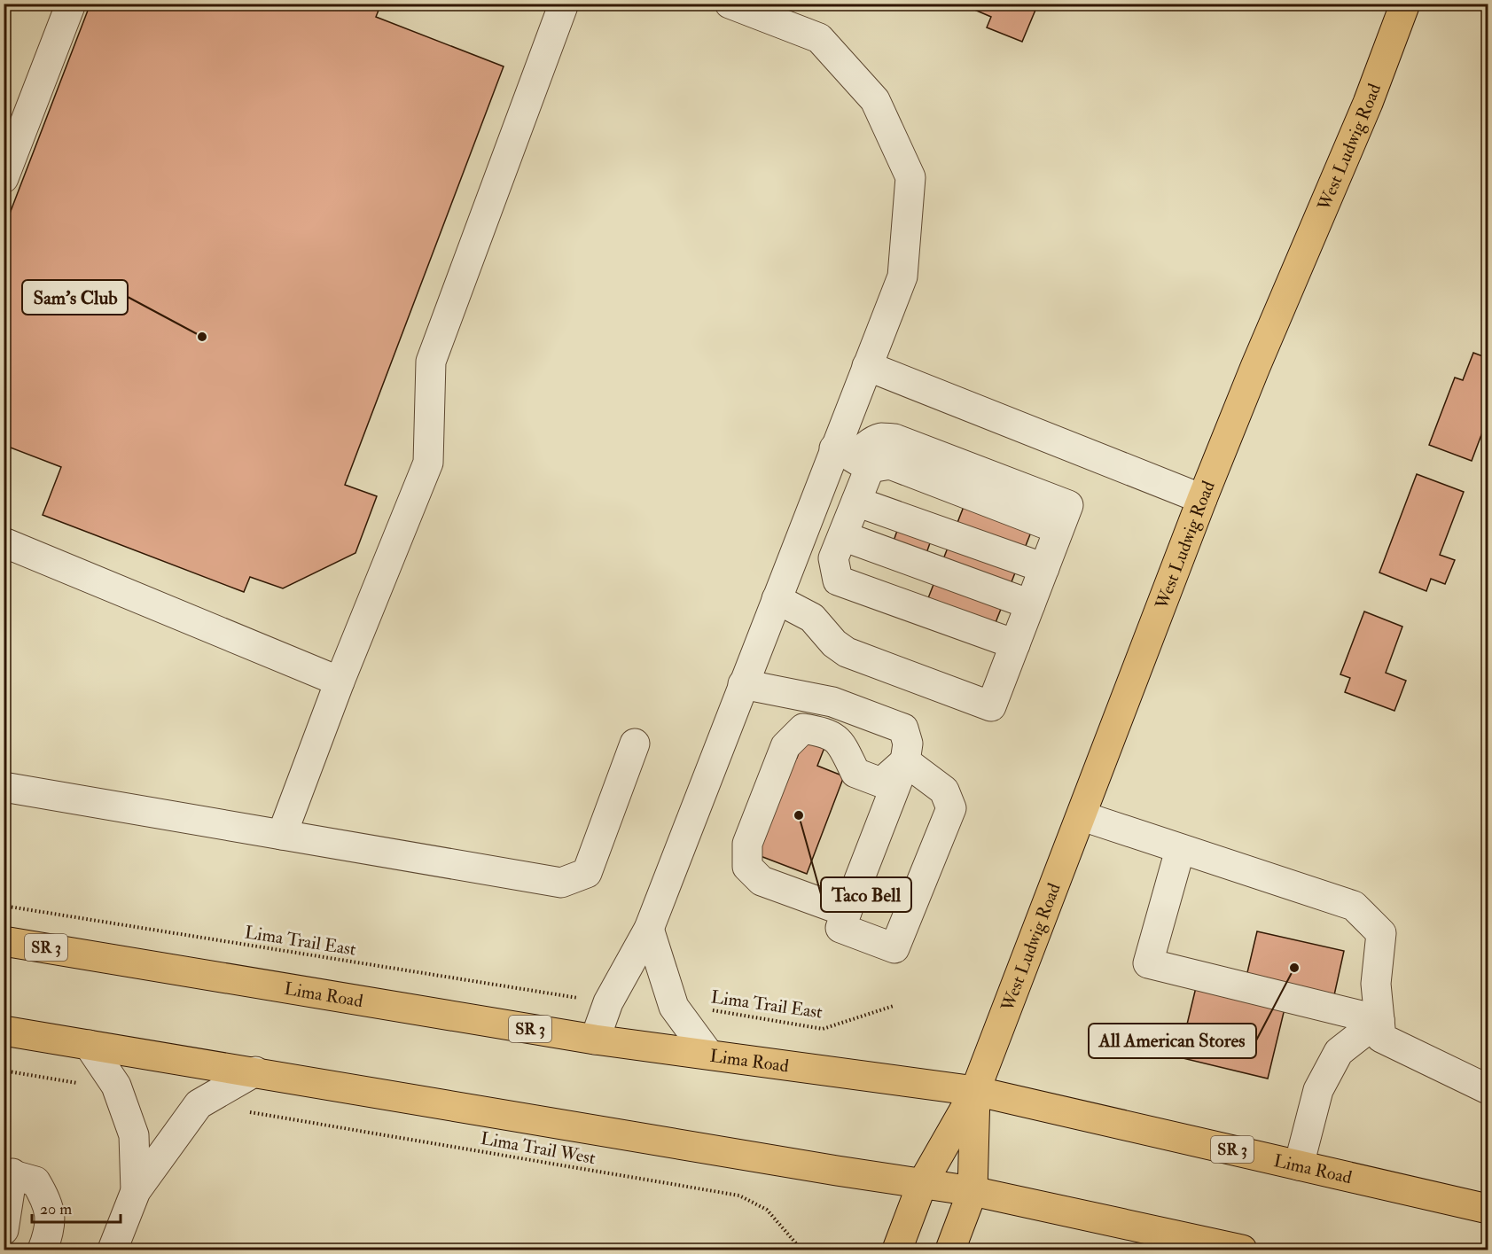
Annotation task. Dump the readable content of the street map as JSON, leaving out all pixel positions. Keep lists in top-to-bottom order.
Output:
{
  "streets": {
    "main road": ["West Ludwig Road", "SR 3", "Lima Road"],
    "path": ["Lima Trail East", "Lima Trail West"]
  },
  "crossings": [
    ["West Ludwig Road", "Lima Road"]
  ],
  "places": ["Sam's Club", "Taco Bell", "All American Stores"],
  "scale_bar": "20 m"
}
